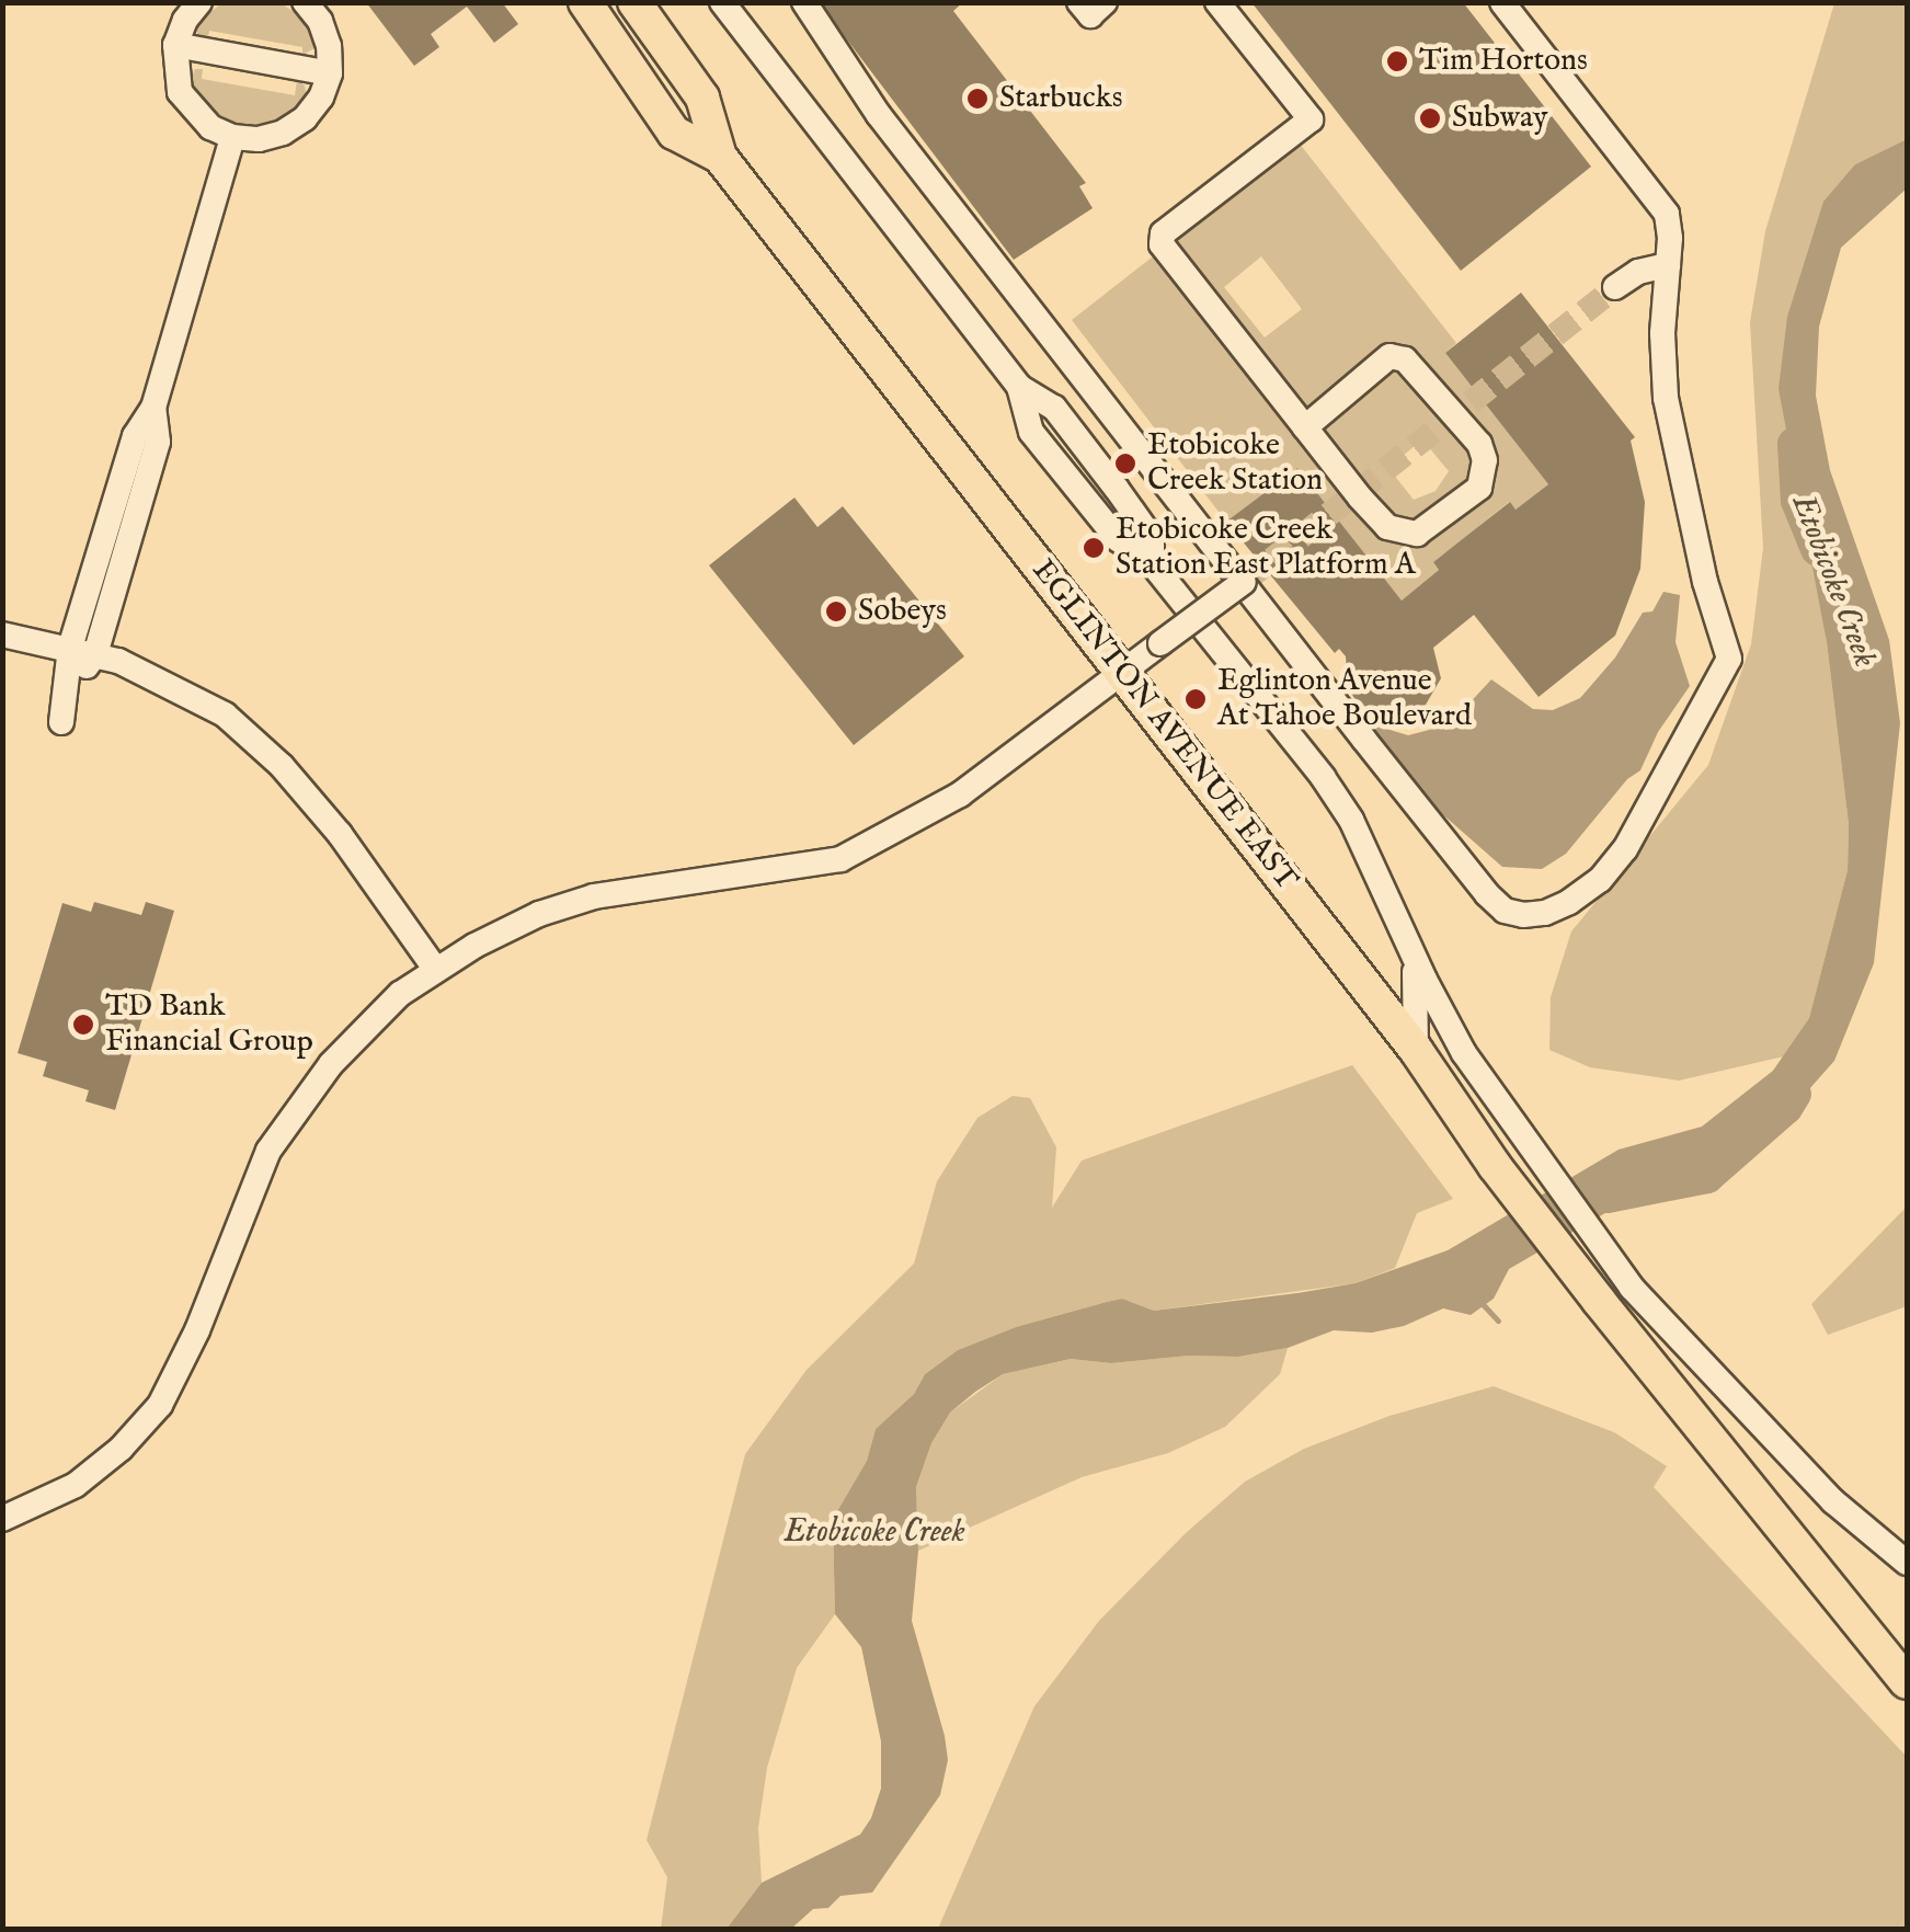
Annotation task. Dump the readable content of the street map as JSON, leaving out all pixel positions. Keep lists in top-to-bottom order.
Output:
{
  "streets": {
    "main road": ["EGLINTON AVENUE EAST"]
  },
  "water": ["Etobicoke Creek"],
  "places": [
    "Tim Hortons",
    "Starbucks",
    "Subway",
    "Etobicoke Creek Station",
    "Etobicoke Creek Station East Platform A",
    "Sobeys",
    "Eglinton Avenue At Tahoe Boulevard",
    "TD Bank Financial Group"
  ]
}
